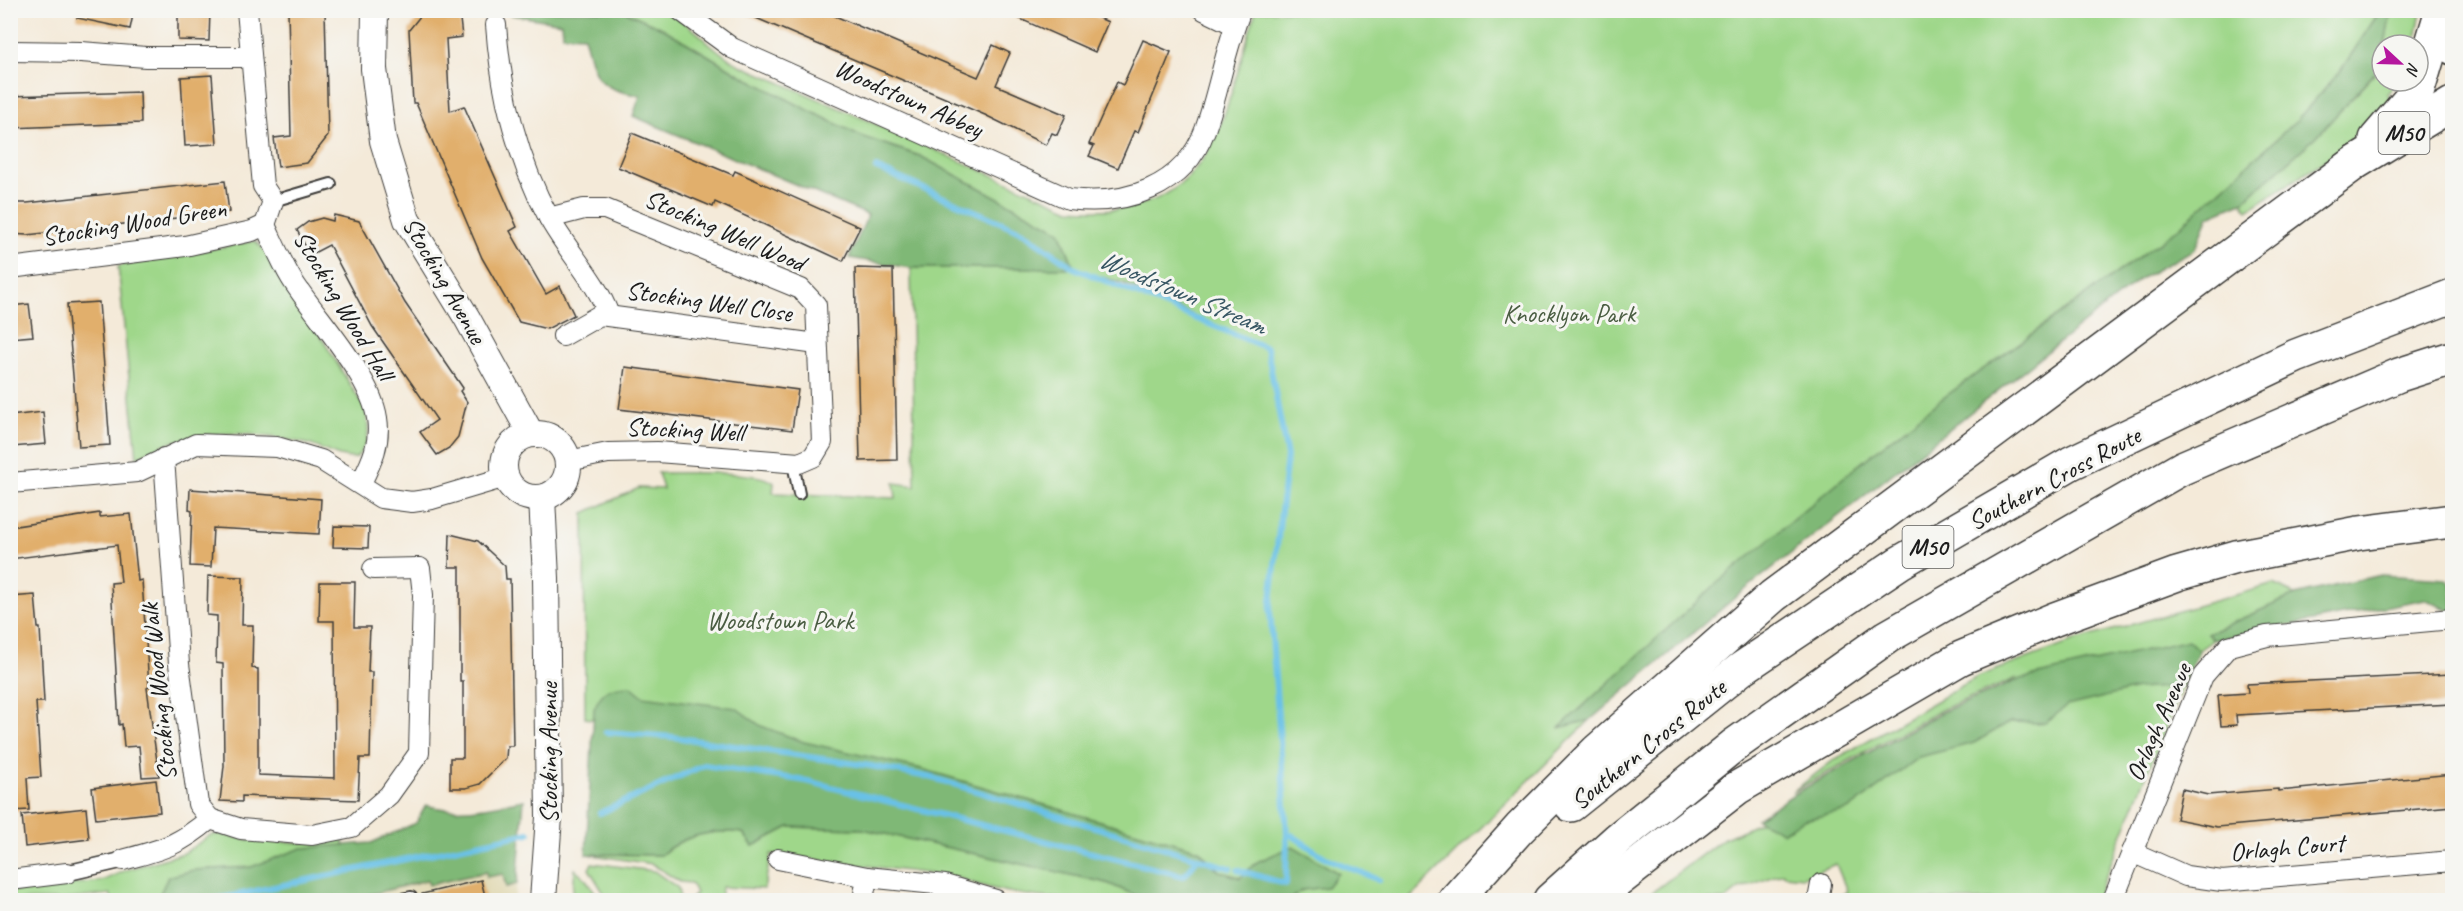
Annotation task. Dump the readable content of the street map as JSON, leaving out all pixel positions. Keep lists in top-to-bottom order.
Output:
{
  "streets": {
    "highway": ["M50", "Southern Cross Route"],
    "street": [
      "Woodstown Abbey",
      "Stocking Wood Green",
      "Stocking Well Wood",
      "Stocking Avenue",
      "Stocking Well Close",
      "Stocking Wood Hall",
      "Stocking Well",
      "Stocking Wood Walk",
      "Orlagh Avenue",
      "Orlagh Court"
    ]
  },
  "crossings": [
    ["Stocking Wood Green", "Stocking Wood Hall"],
    ["Stocking Well Wood", "Stocking Well Close"],
    ["Stocking Well Wood", "Stocking Well"],
    ["Stocking Avenue", "Stocking Well"],
    ["Orlagh Avenue", "Orlagh Court"]
  ],
  "water": ["Woodstown Stream"],
  "parks": ["Knocklyon Park", "Woodstown Park"],
  "north": "right"
}
